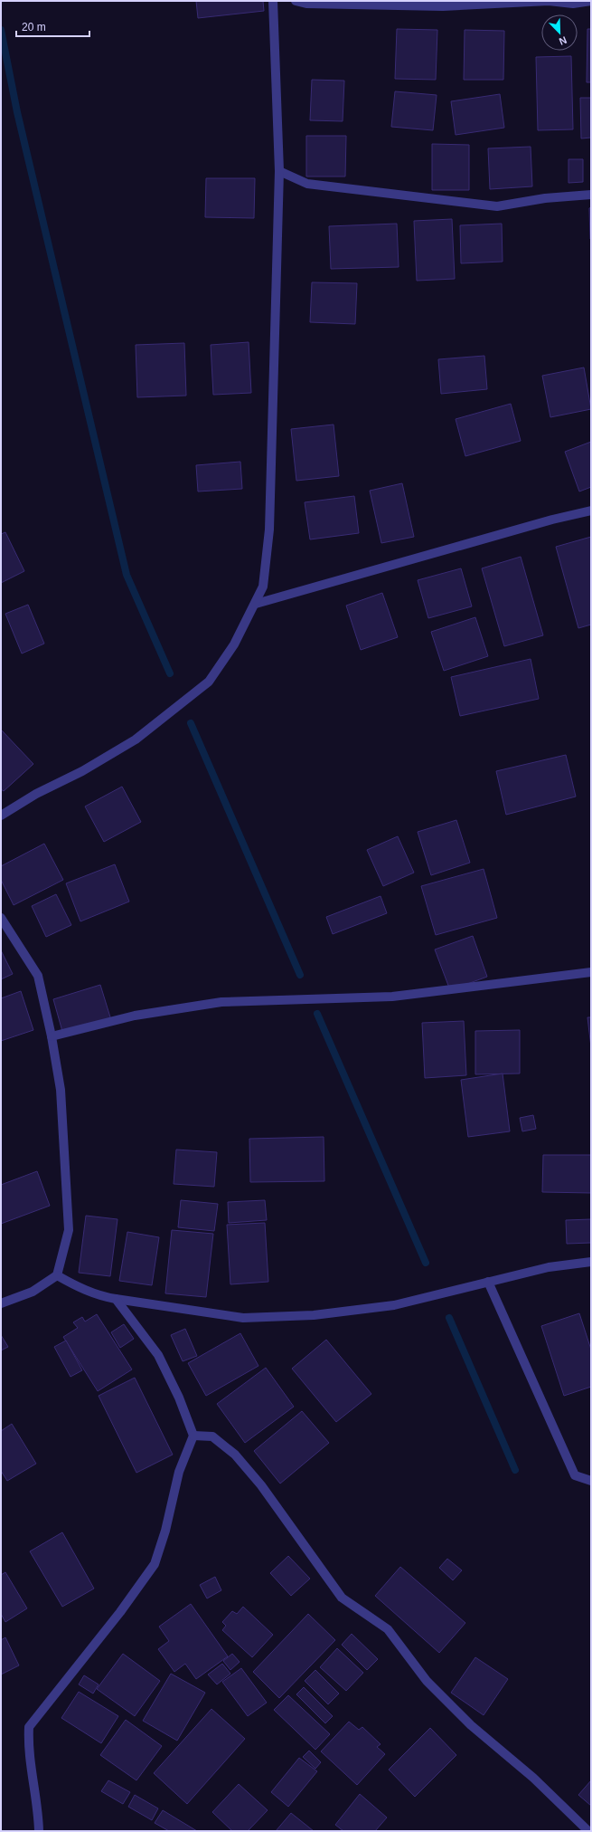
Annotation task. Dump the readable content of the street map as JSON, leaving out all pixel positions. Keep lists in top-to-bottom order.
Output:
{
  "scale_bar": "20 m",
  "north": "bottom right"
}
